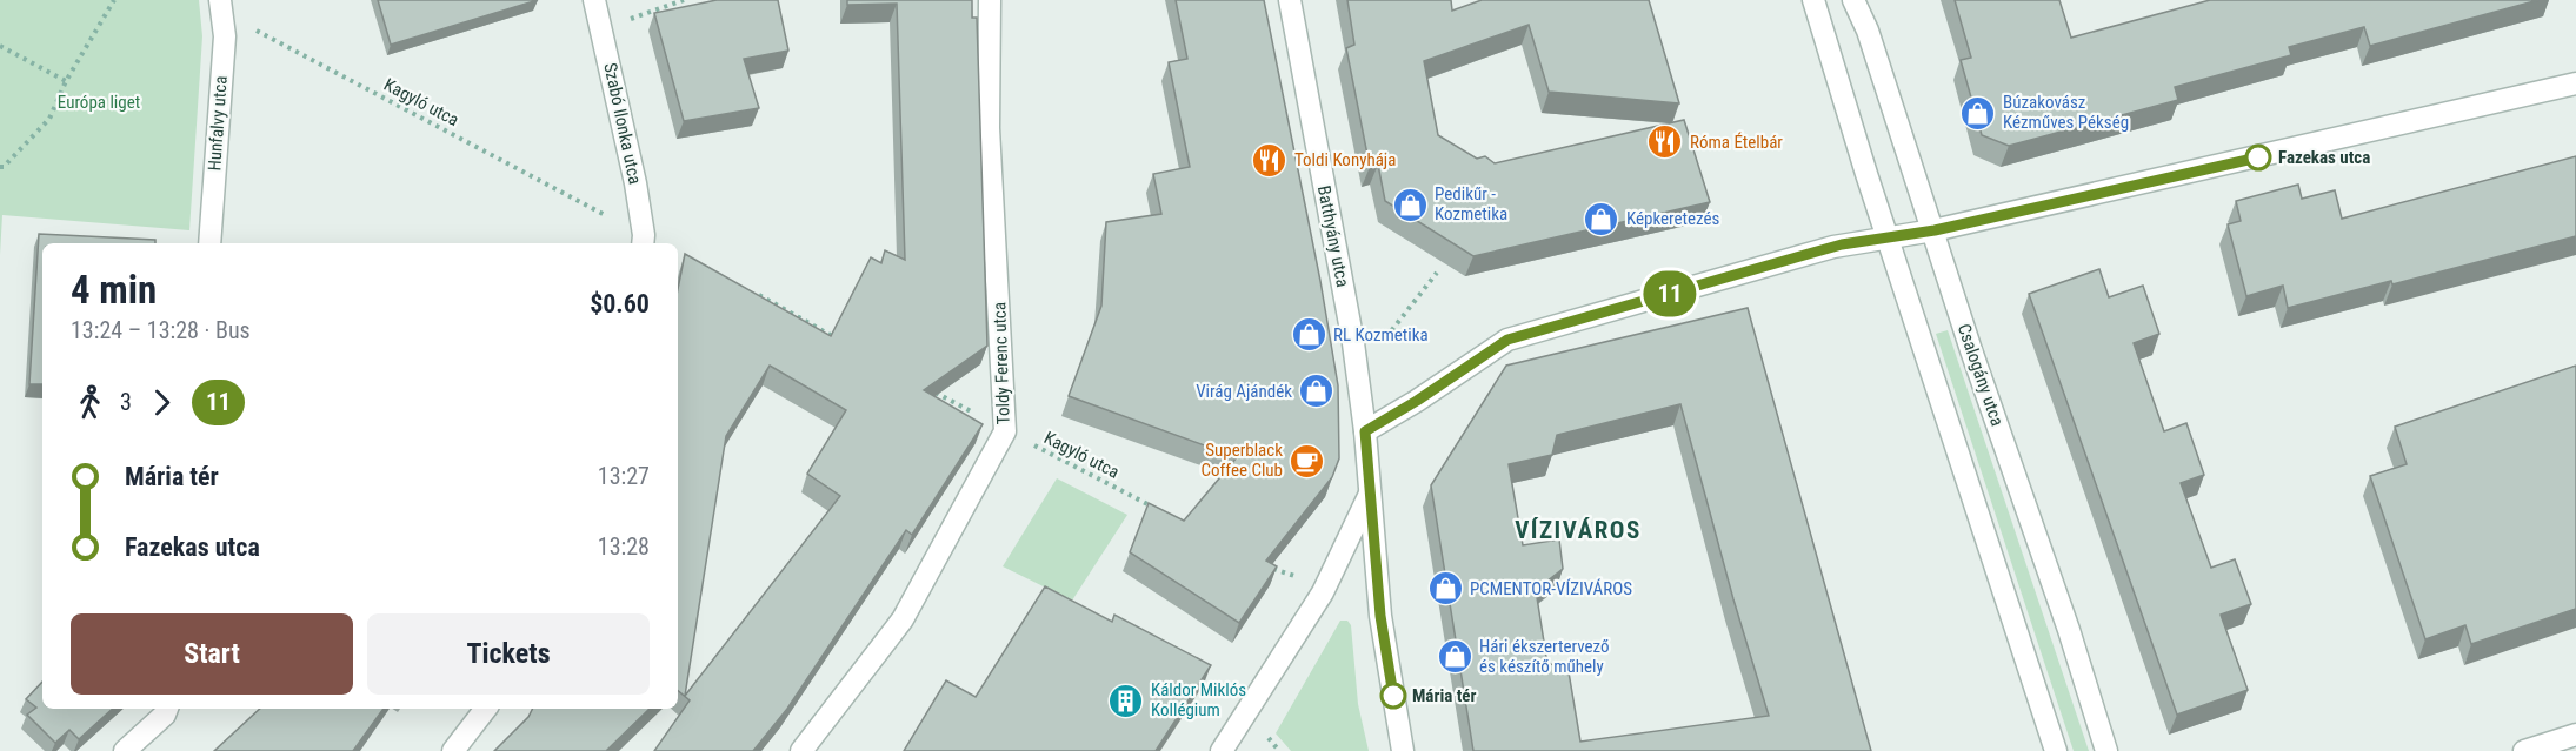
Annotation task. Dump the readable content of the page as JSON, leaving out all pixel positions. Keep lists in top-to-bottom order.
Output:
{
  "streets": {
    "street": [
      "Hunfalvy utca",
      "Szabó Ilonka utca",
      "Batthyány utca",
      "Toldy Ferenc utca",
      "Csalogány utca"
    ],
    "path": ["Kagyló utca"]
  },
  "crossings": [
    ["Kagyló utca", "Hunfalvy utca"],
    ["Kagyló utca", "Toldy Ferenc utca"]
  ],
  "districts": ["VÍZIVÁROS"],
  "parks": ["Európa liget"],
  "places": {
    "shop": [
      "Búzakovász Kézműves Pékség",
      "Pedikűr - Kozmetika",
      "Képkeretezés",
      "RL Kozmetika",
      "Virág Ajándék",
      "PCMENTOR-VÍZIVÁROS",
      "Hári ékszertervező és készítő műhely"
    ],
    "restaurant": ["Róma Ételbár", "Toldi Konyhája"],
    "other": ["Fazekas utca", "Mária tér"],
    "cafe": ["Superblack Coffee Club"],
    "building": ["Káldor Miklós Kollégium"]
  },
  "lines": ["bus line 11"],
  "page": {
    "on_map": "11",
    "heading": ["4 min", "13:24 – 13:28 · Bus", "$0.60"],
    "legs": ["3", "11"],
    "list": [
      {
        "name": "Mária tér",
        "value": "13:27"
      },
      {
        "name": "Fazekas utca",
        "value": "13:28"
      }
    ],
    "buttons": ["Start", "Tickets"]
  }
}
